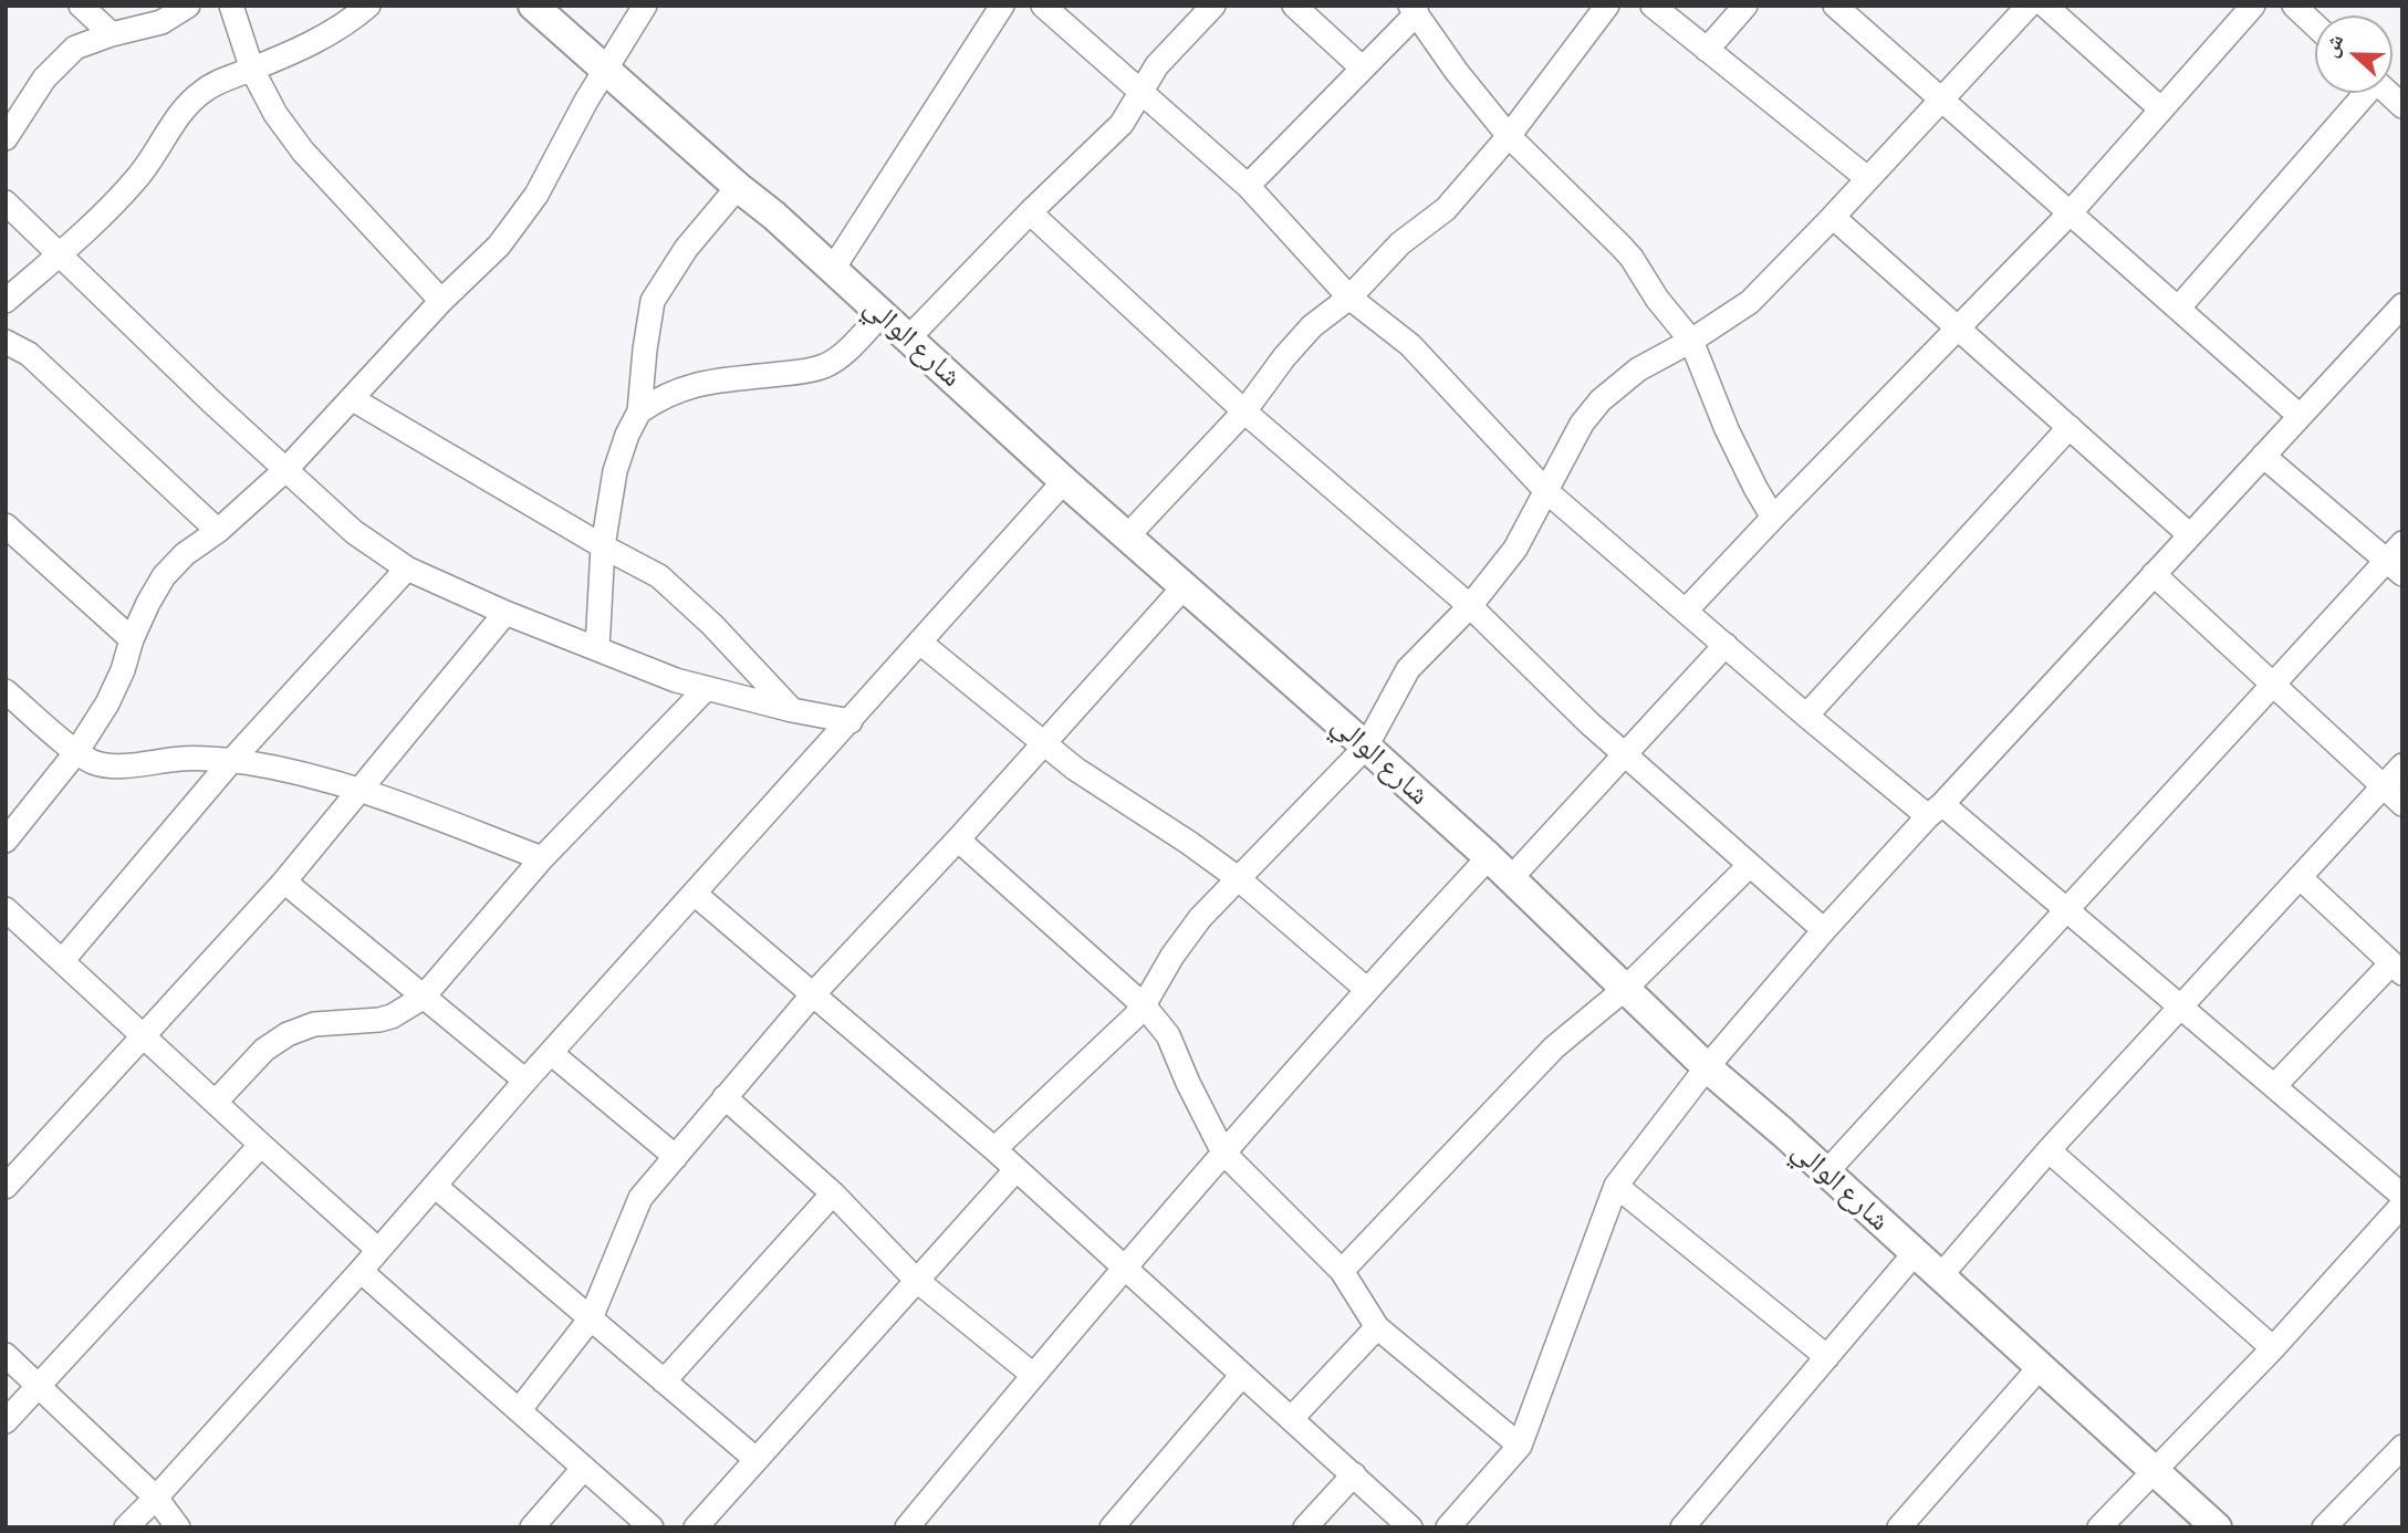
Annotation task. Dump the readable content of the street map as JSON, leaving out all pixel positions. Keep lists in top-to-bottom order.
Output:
{
  "streets": {
    "main road": ["شارع الوالي"]
  },
  "north": "left"
}
